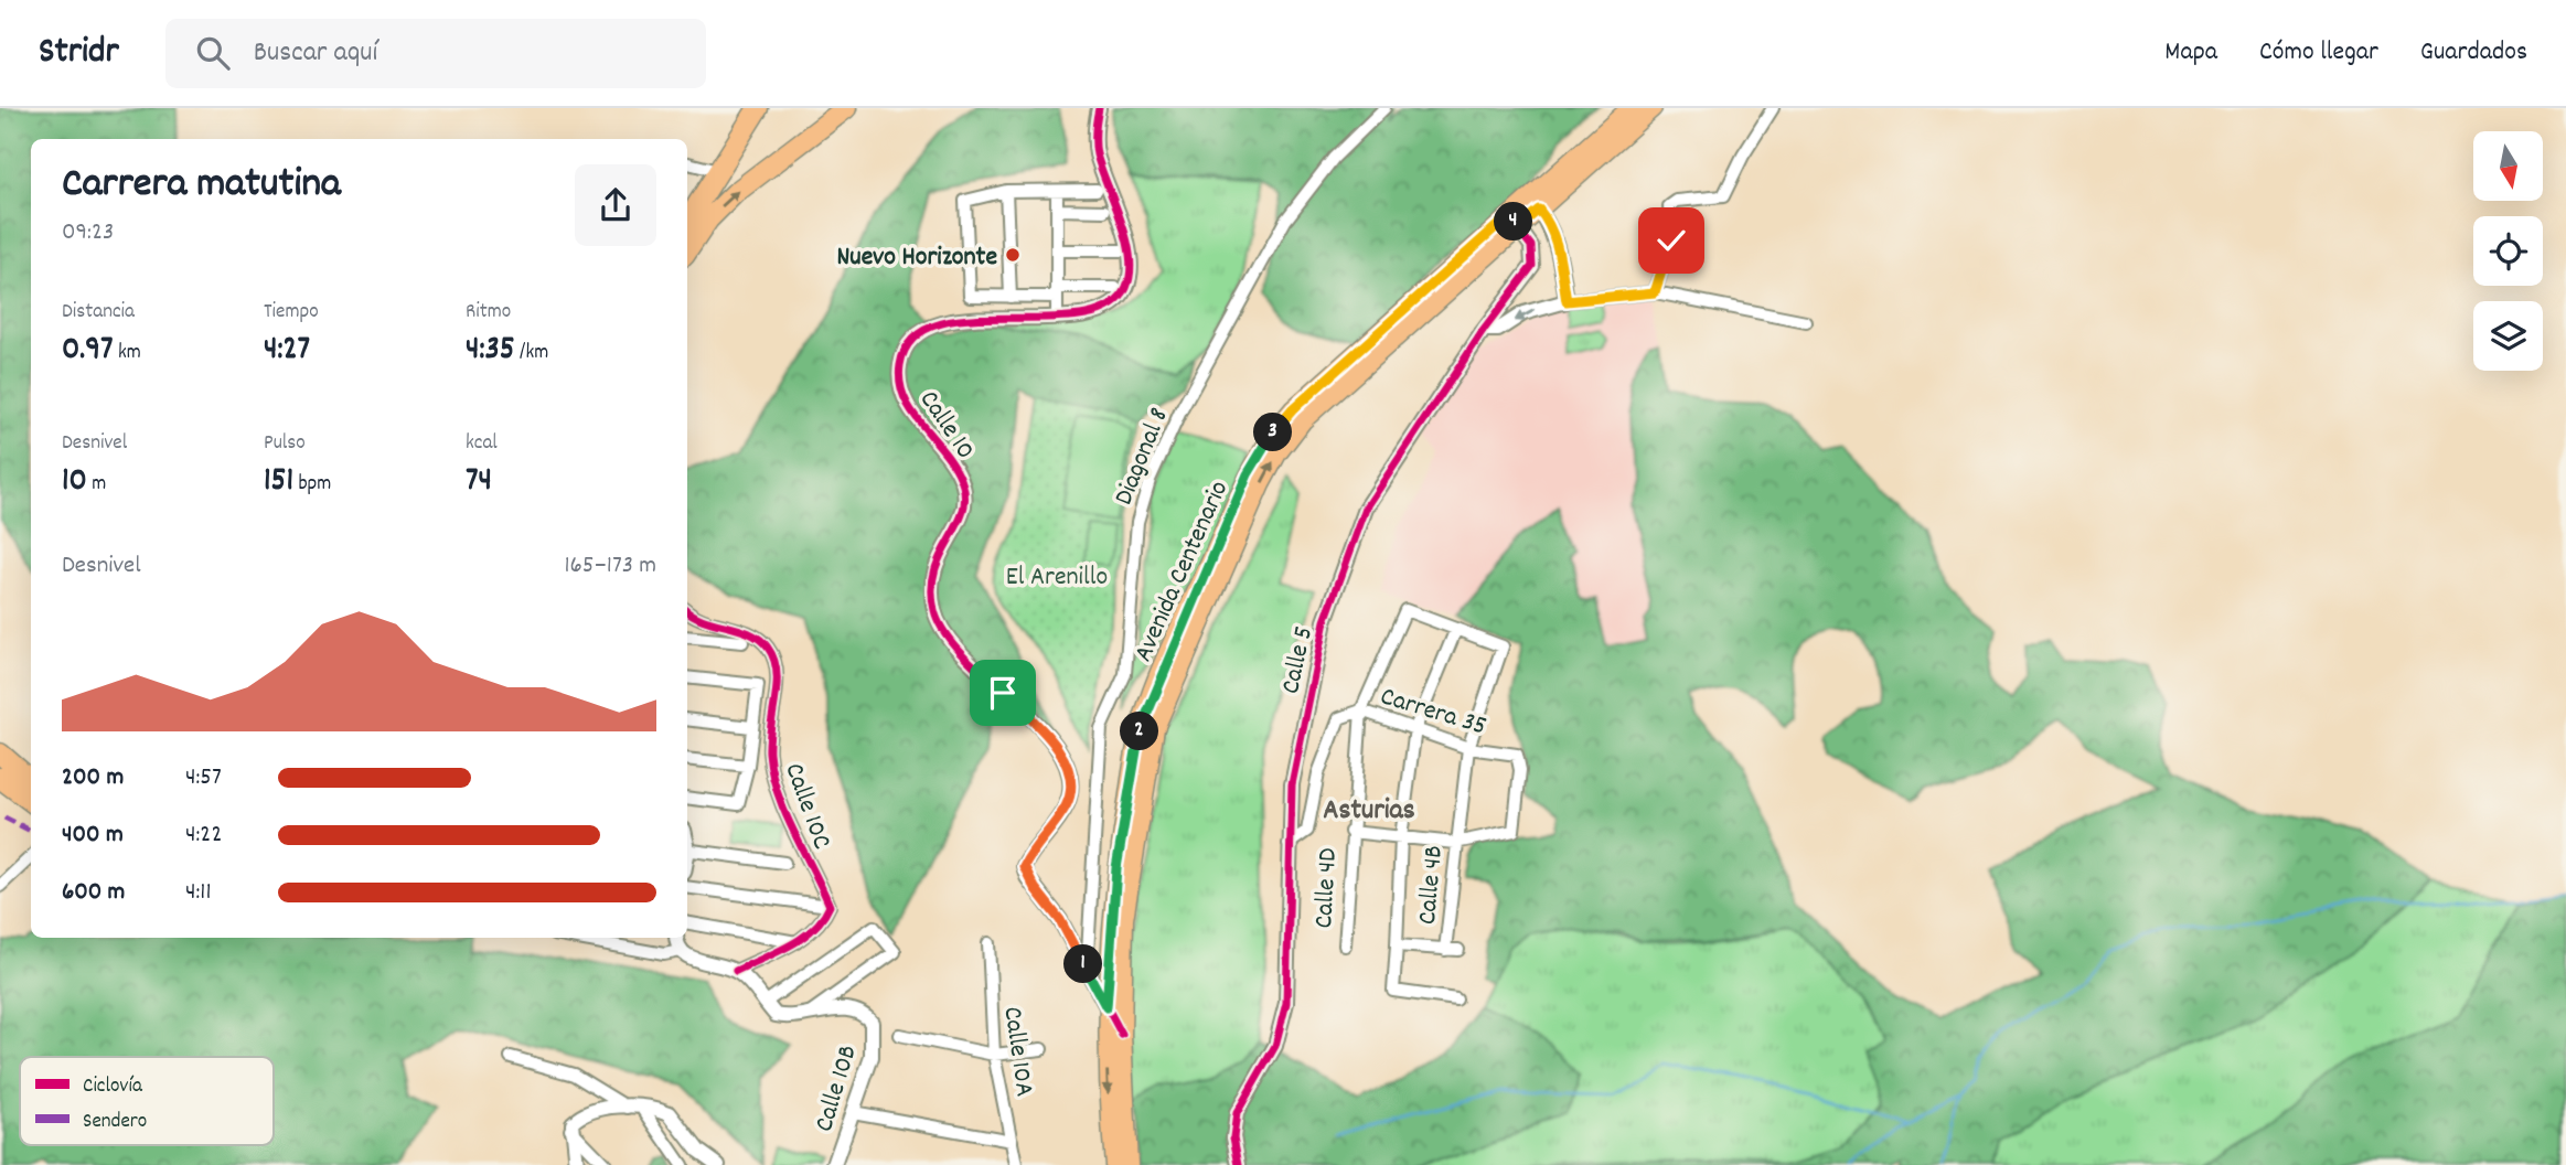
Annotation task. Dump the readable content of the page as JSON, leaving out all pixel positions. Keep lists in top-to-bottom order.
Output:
{
  "streets": {
    "main road": ["Avenida Centenario"],
    "street": [
      "Calle 10",
      "Diagonal 8",
      "Calle 5",
      "Carrera 35",
      "Calle 10C",
      "Calle 4B",
      "Calle 4D",
      "Calle 10A",
      "Calle 10B"
    ]
  },
  "crossings": [
    ["Calle 10", "Diagonal 8"],
    ["Calle 10", "Avenida Centenario"],
    ["Avenida Centenario", "Calle 5"],
    ["Calle 5", "Carrera 35"],
    ["Carrera 35", "Calle 4B"],
    ["Carrera 35", "Calle 4D"],
    ["Calle 4B", "Calle 4D"]
  ],
  "districts": ["Asturias"],
  "parks": ["El Arenillo"],
  "places": ["Nuevo Horizonte"],
  "legend": ["Ciclovía", "Sendero"],
  "north": "bottom",
  "page": {
    "header": "Stridr",
    "search": "Buscar aquí",
    "nav": ["Mapa", "Cómo llegar", "Guardados"],
    "heading": ["Carrera matutina", "09:23"],
    "pins": [
      "4",
      "3",
      "2",
      "1"
    ],
    "stats": [
      ["Distancia", "0.97 km"],
      ["Tiempo", "4:27"],
      ["Ritmo", "4:35 /km"],
      ["Desnivel", "10 m"],
      ["Pulso", "151 bpm"],
      ["kcal", "74"]
    ],
    "chart": ["Desnivel", "165–173 m"],
    "list": [
      {
        "name": "200 m",
        "note": "4:57"
      },
      {
        "name": "400 m",
        "note": "4:22"
      },
      {
        "name": "600 m",
        "note": "4:11"
      }
    ]
  }
}
